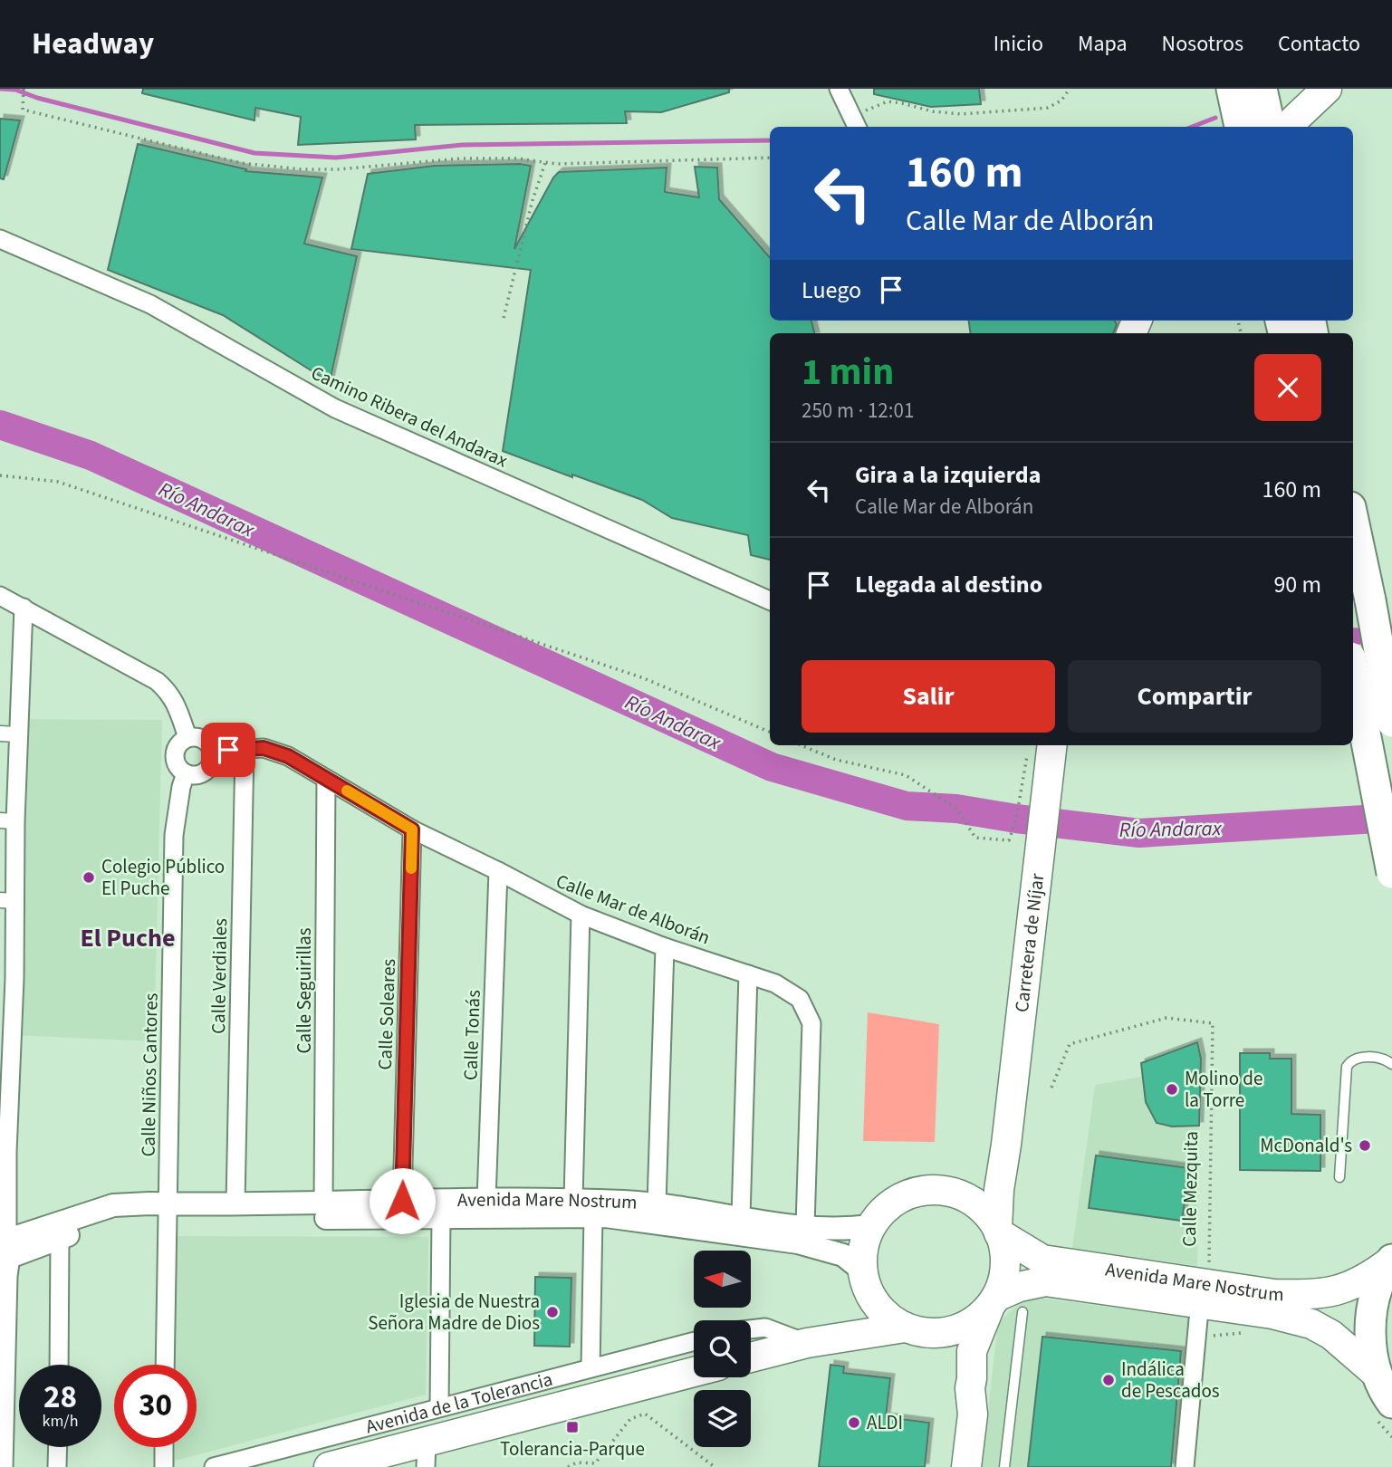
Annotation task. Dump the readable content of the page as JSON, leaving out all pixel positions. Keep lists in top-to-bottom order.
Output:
{
  "streets": {
    "main road": ["Carretera de Níjar", "Avenida Mare Nostrum", "Avenida de la Tolerancia"],
    "street": [
      "Camino Ribera del Andarax",
      "Calle Mar de Alborán",
      "Calle Verdiales",
      "Calle Seguirillas",
      "Calle Soleares",
      "Calle Tonás",
      "Calle Niños Cantores"
    ],
    "path": ["Calle Mezquita"]
  },
  "crossings": [
    ["Calle Mar de Alborán", "Calle Verdiales"],
    ["Calle Mar de Alborán", "Calle Seguirillas"],
    ["Calle Mar de Alborán", "Calle Soleares"],
    ["Calle Mar de Alborán", "Calle Tonás"],
    ["Calle Mar de Alborán", "Calle Niños Cantores"],
    ["Calle Mar de Alborán", "Avenida Mare Nostrum"],
    ["Carretera de Níjar", "Avenida Mare Nostrum"],
    ["Calle Verdiales", "Avenida Mare Nostrum"],
    ["Calle Seguirillas", "Avenida Mare Nostrum"],
    ["Calle Soleares", "Avenida Mare Nostrum"],
    ["Calle Tonás", "Avenida Mare Nostrum"],
    ["Calle Niños Cantores", "Avenida Mare Nostrum"],
    ["Calle Mezquita", "Avenida Mare Nostrum"]
  ],
  "districts": ["El Puche"],
  "water": ["Río Andarax"],
  "places": {
    "other": [
      "Colegio Público El Puche",
      "Molino de la Torre",
      "McDonald's",
      "Iglesia de Nuestra Señora Madre de Dios",
      "Indálica de Pescados",
      "ALDI"
    ],
    "transit": ["Tolerancia-Parque"]
  },
  "north": "left",
  "page": {
    "header": "Headway",
    "nav": [
      "Inicio",
      "Mapa",
      "Nosotros",
      "Contacto"
    ],
    "turn": ["160 m", "Calle Mar de Alborán"],
    "then": "Luego",
    "heading": ["1 min", "250 m · 12:01"],
    "list": [
      {
        "name": "Gira a la izquierda",
        "note": "Calle Mar de Alborán",
        "value": "160 m"
      },
      {
        "name": "Llegada al destino",
        "value": "90 m"
      }
    ],
    "buttons": ["Salir", "Compartir"],
    "speed": "28 km/h",
    "limit": "30"
  }
}
